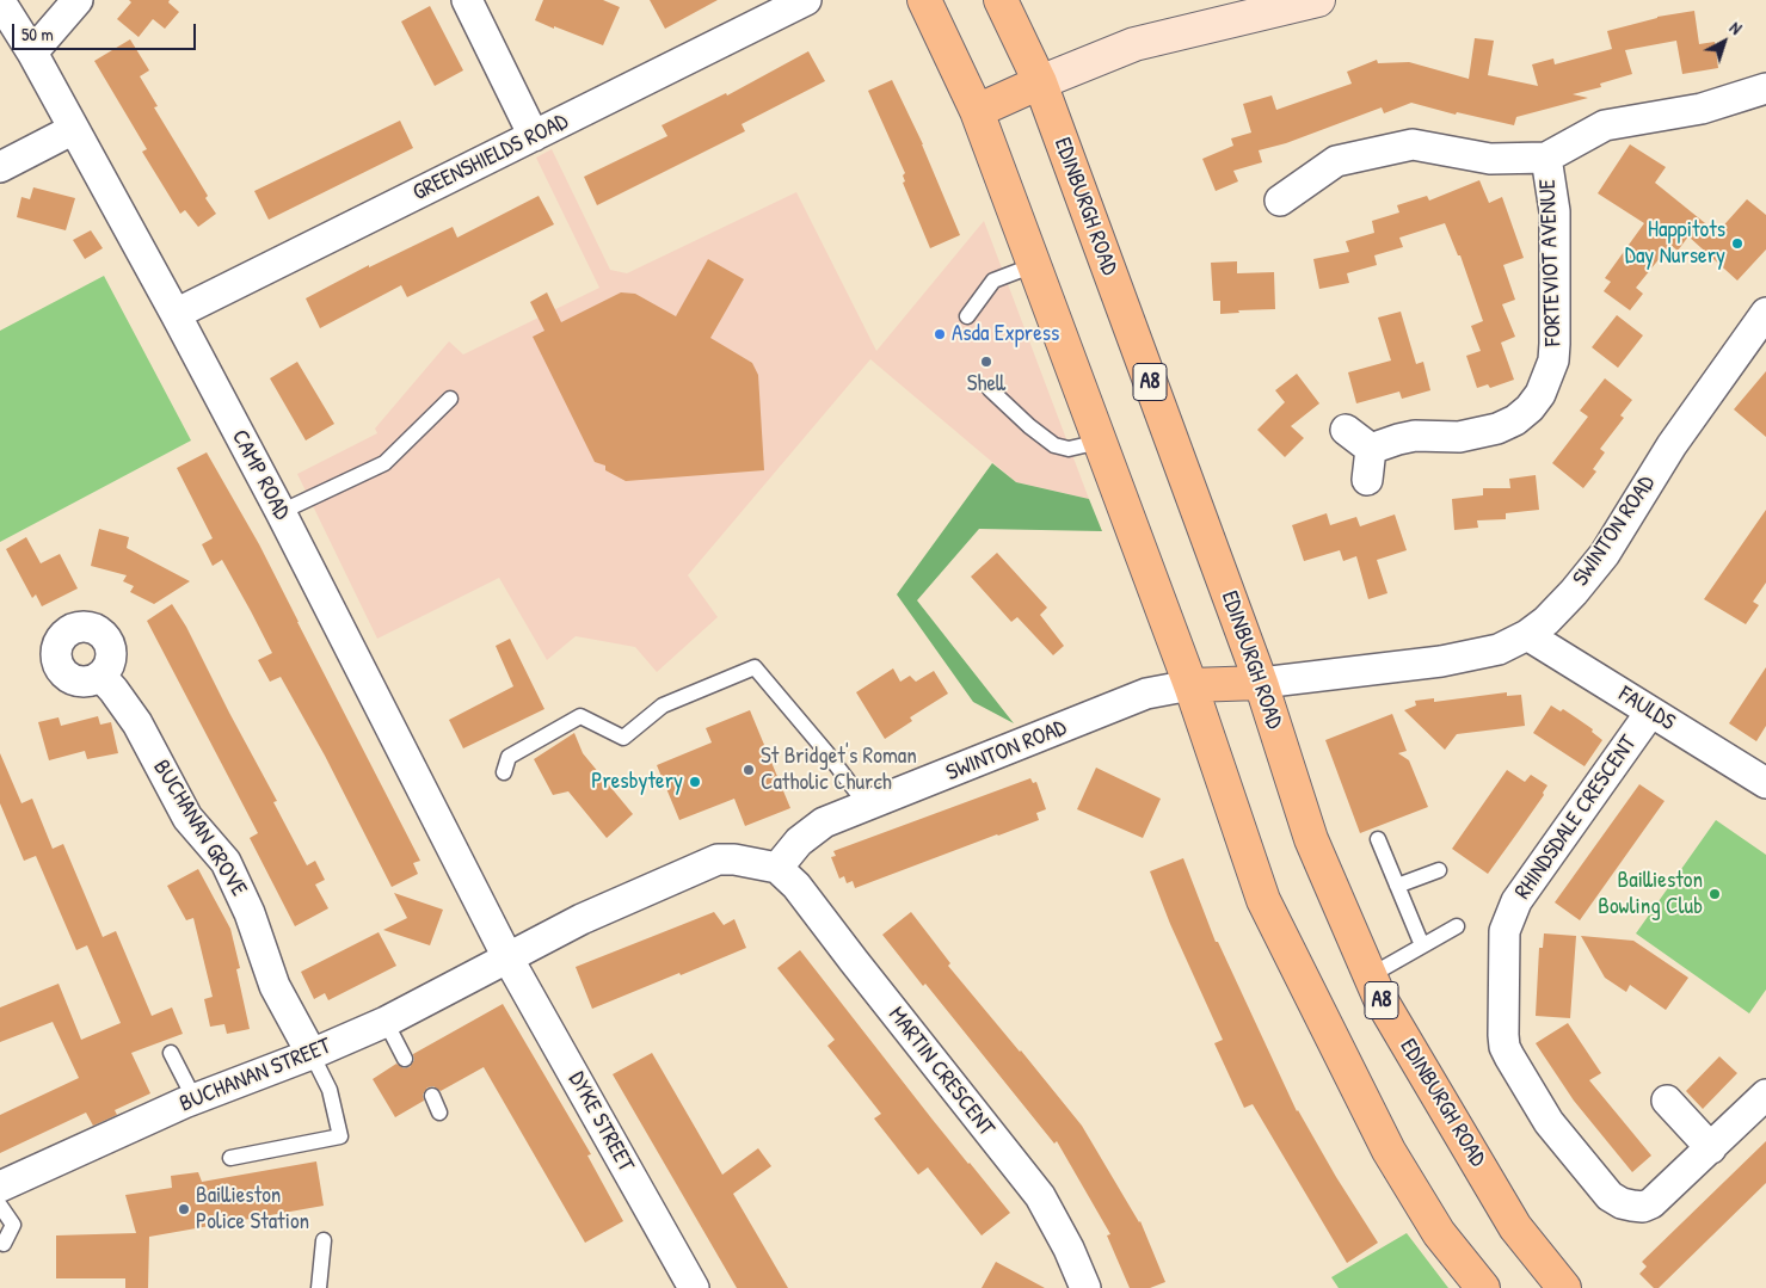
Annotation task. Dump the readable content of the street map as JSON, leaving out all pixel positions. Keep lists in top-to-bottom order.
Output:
{
  "streets": {
    "main road": ["EDINBURGH ROAD", "A8"],
    "street": [
      "GREENSHIELDS ROAD",
      "FORTEVIOT AVENUE",
      "CAMP ROAD",
      "SWINTON ROAD",
      "FAULDS",
      "RHINDSDALE CRESCENT",
      "BUCHANAN GROVE",
      "MARTIN CRESCENT",
      "BUCHANAN STREET",
      "DYKE STREET"
    ]
  },
  "crossings": [
    ["GREENSHIELDS ROAD", "CAMP ROAD"],
    ["EDINBURGH ROAD", "SWINTON ROAD"],
    ["CAMP ROAD", "BUCHANAN STREET"],
    ["CAMP ROAD", "DYKE STREET"],
    ["SWINTON ROAD", "FAULDS"],
    ["SWINTON ROAD", "MARTIN CRESCENT"],
    ["FAULDS", "RHINDSDALE CRESCENT"],
    ["BUCHANAN GROVE", "BUCHANAN STREET"],
    ["BUCHANAN STREET", "DYKE STREET"]
  ],
  "places": [
    "Happitots Day Nursery",
    "Asda Express",
    "Shell",
    "St Bridget's Roman Catholic Church",
    "Presbytery",
    "Baillieston Bowling Club",
    "Baillieston Police Station"
  ],
  "scale_bar": "50 m",
  "north": "top right"
}
